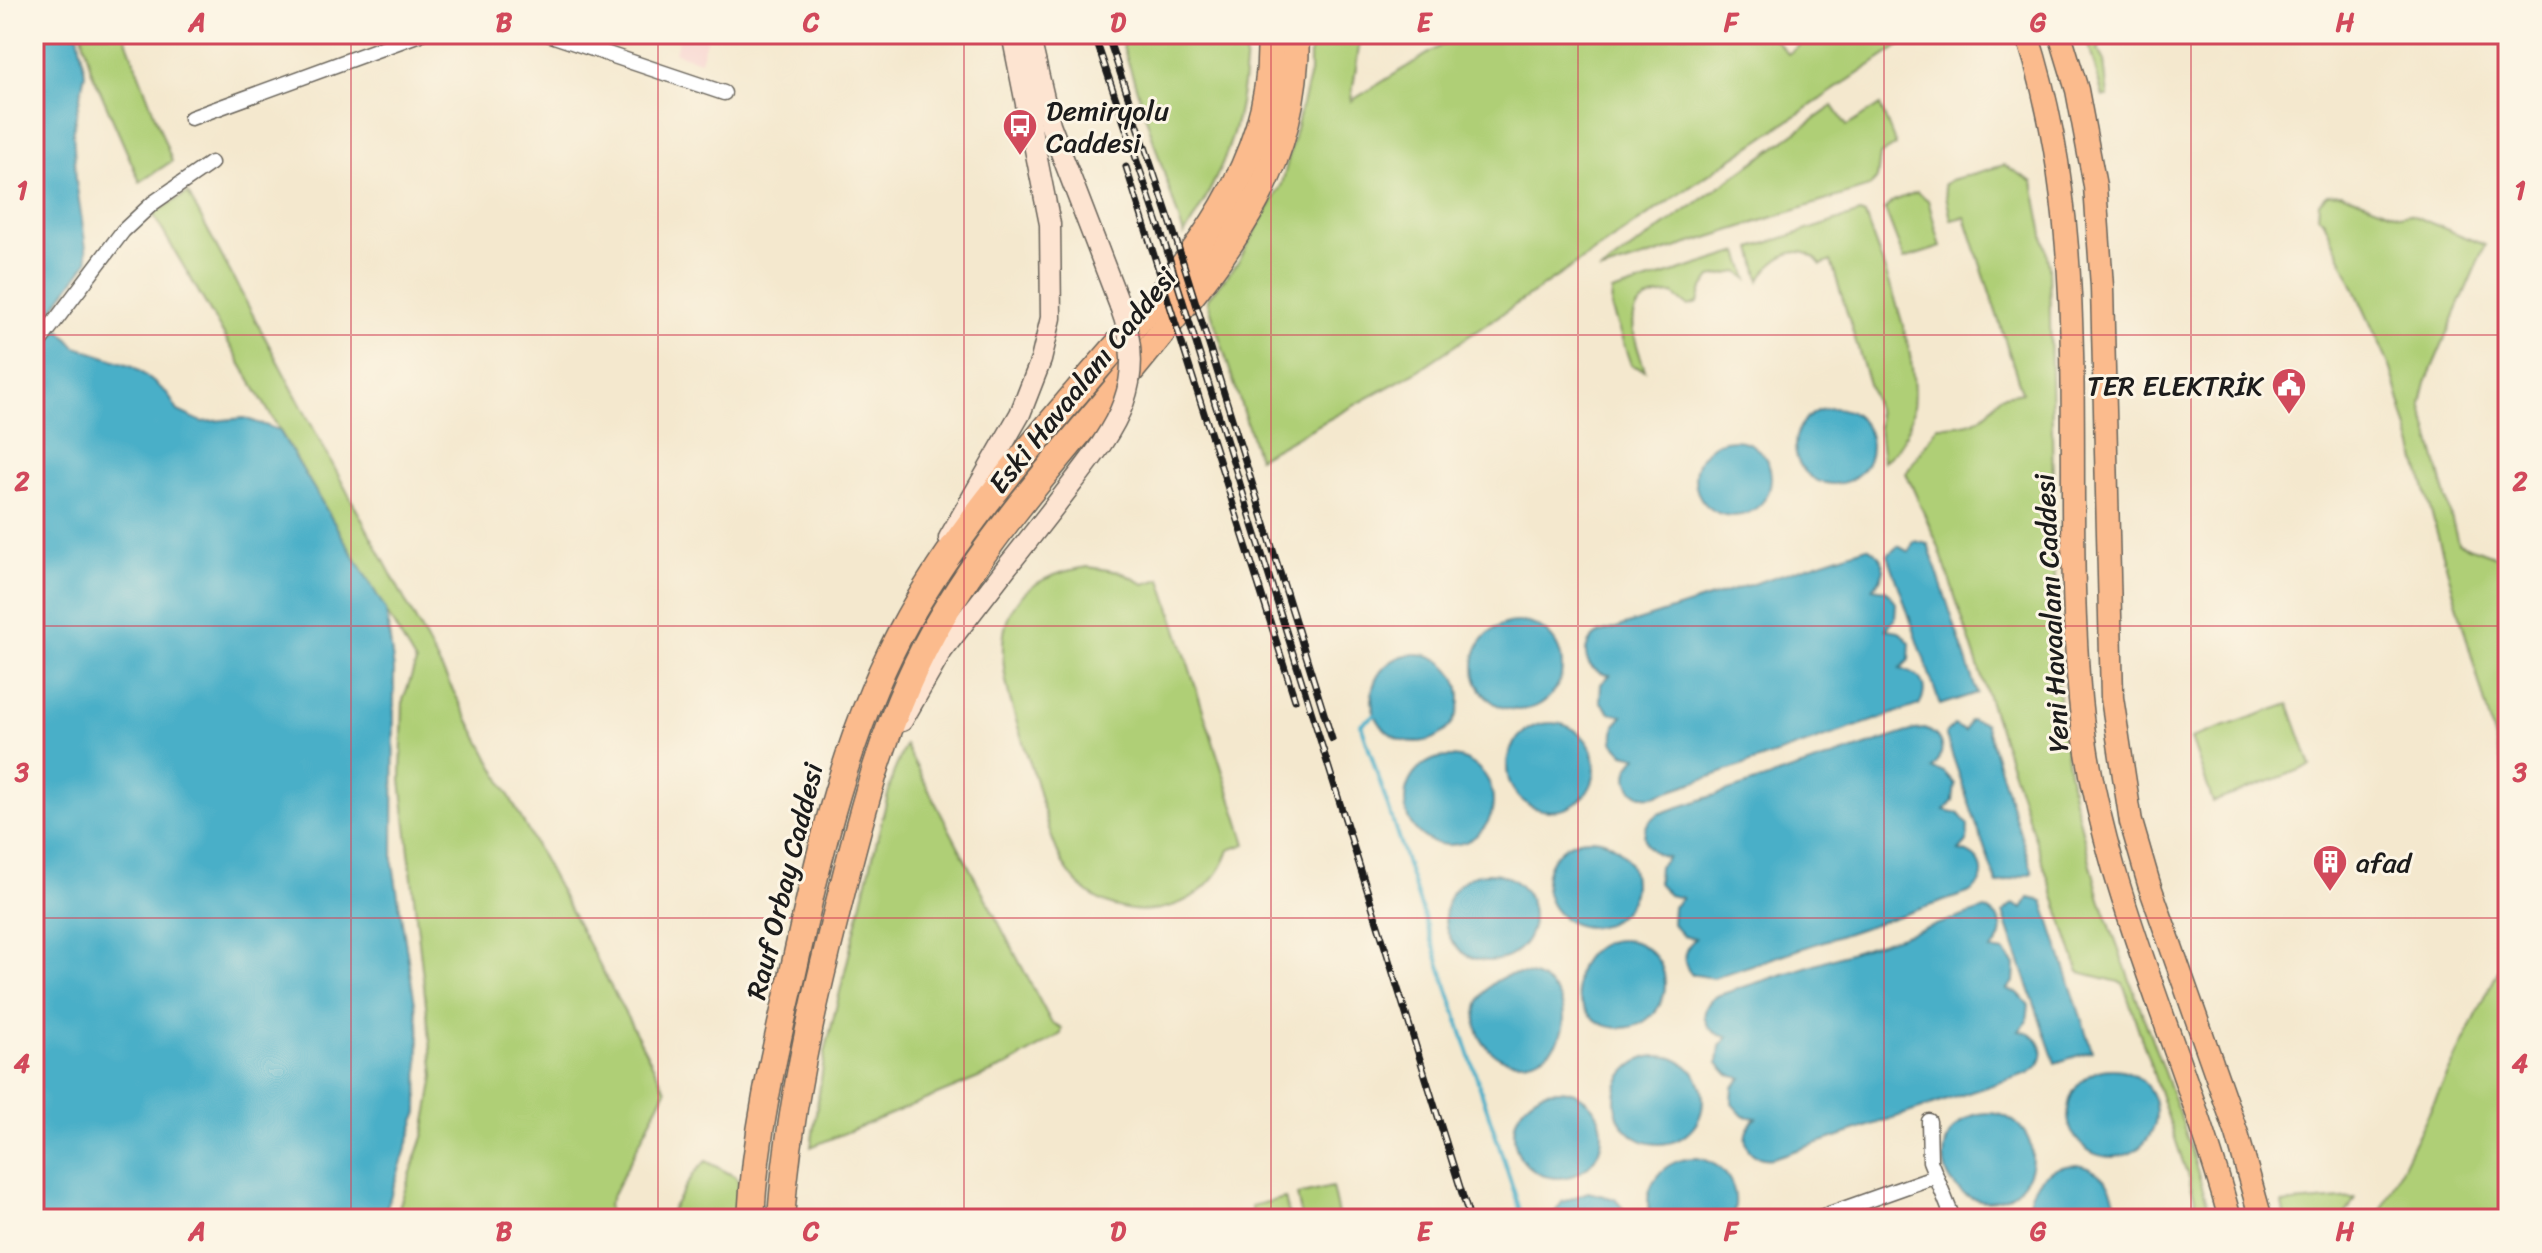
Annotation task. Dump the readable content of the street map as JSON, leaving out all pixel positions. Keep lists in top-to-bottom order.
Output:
{
  "streets": {
    "highway": ["Eski Havaalanı Caddesi", "Rauf Orbay Caddesi"],
    "main road": ["Yeni Havaalanı Caddesi"]
  },
  "crossings": [
    ["Eski Havaalanı Caddesi", "Rauf Orbay Caddesi"]
  ],
  "places": {
    "bus stop": ["Demiryolu Caddesi"],
    "public building": ["TER ELEKTRİK"],
    "building": ["afad"]
  },
  "grid": {
    "columns": [
      "A",
      "B",
      "C",
      "D",
      "E",
      "F",
      "G",
      "H"
    ],
    "rows": [
      "1",
      "2",
      "3",
      "4"
    ]
  }
}
